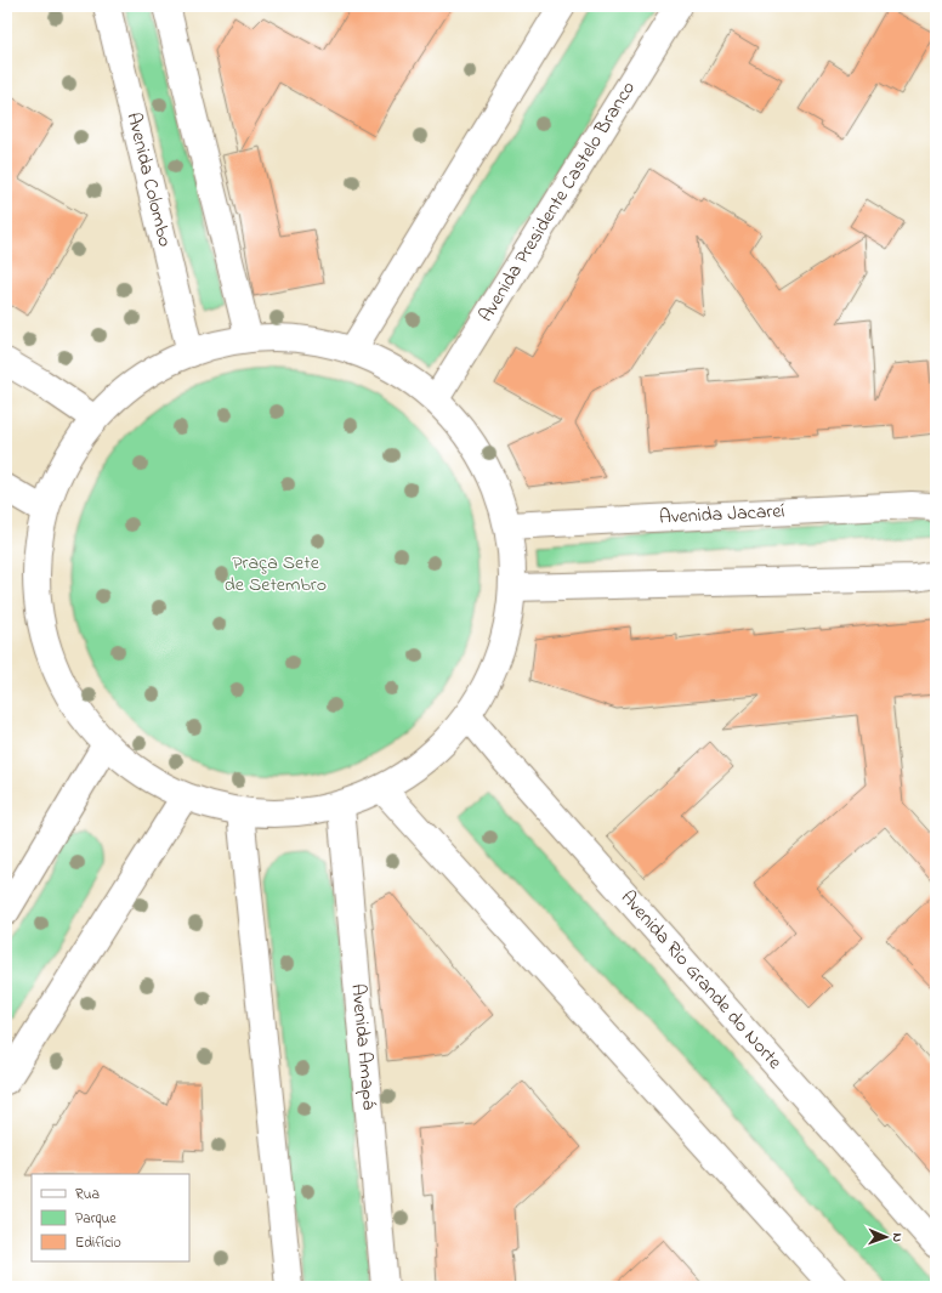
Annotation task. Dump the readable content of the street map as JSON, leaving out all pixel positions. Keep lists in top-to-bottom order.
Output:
{
  "streets": {
    "main road": [
      "Avenida Colombo",
      "Avenida Presidente Castelo Branco",
      "Avenida Jacareí",
      "Avenida Rio Grande do Norte",
      "Avenida Amapá"
    ]
  },
  "parks": ["Praça Sete de Setembro"],
  "legend": ["Rua", "Parque", "Edifício"],
  "north": "right"
}
